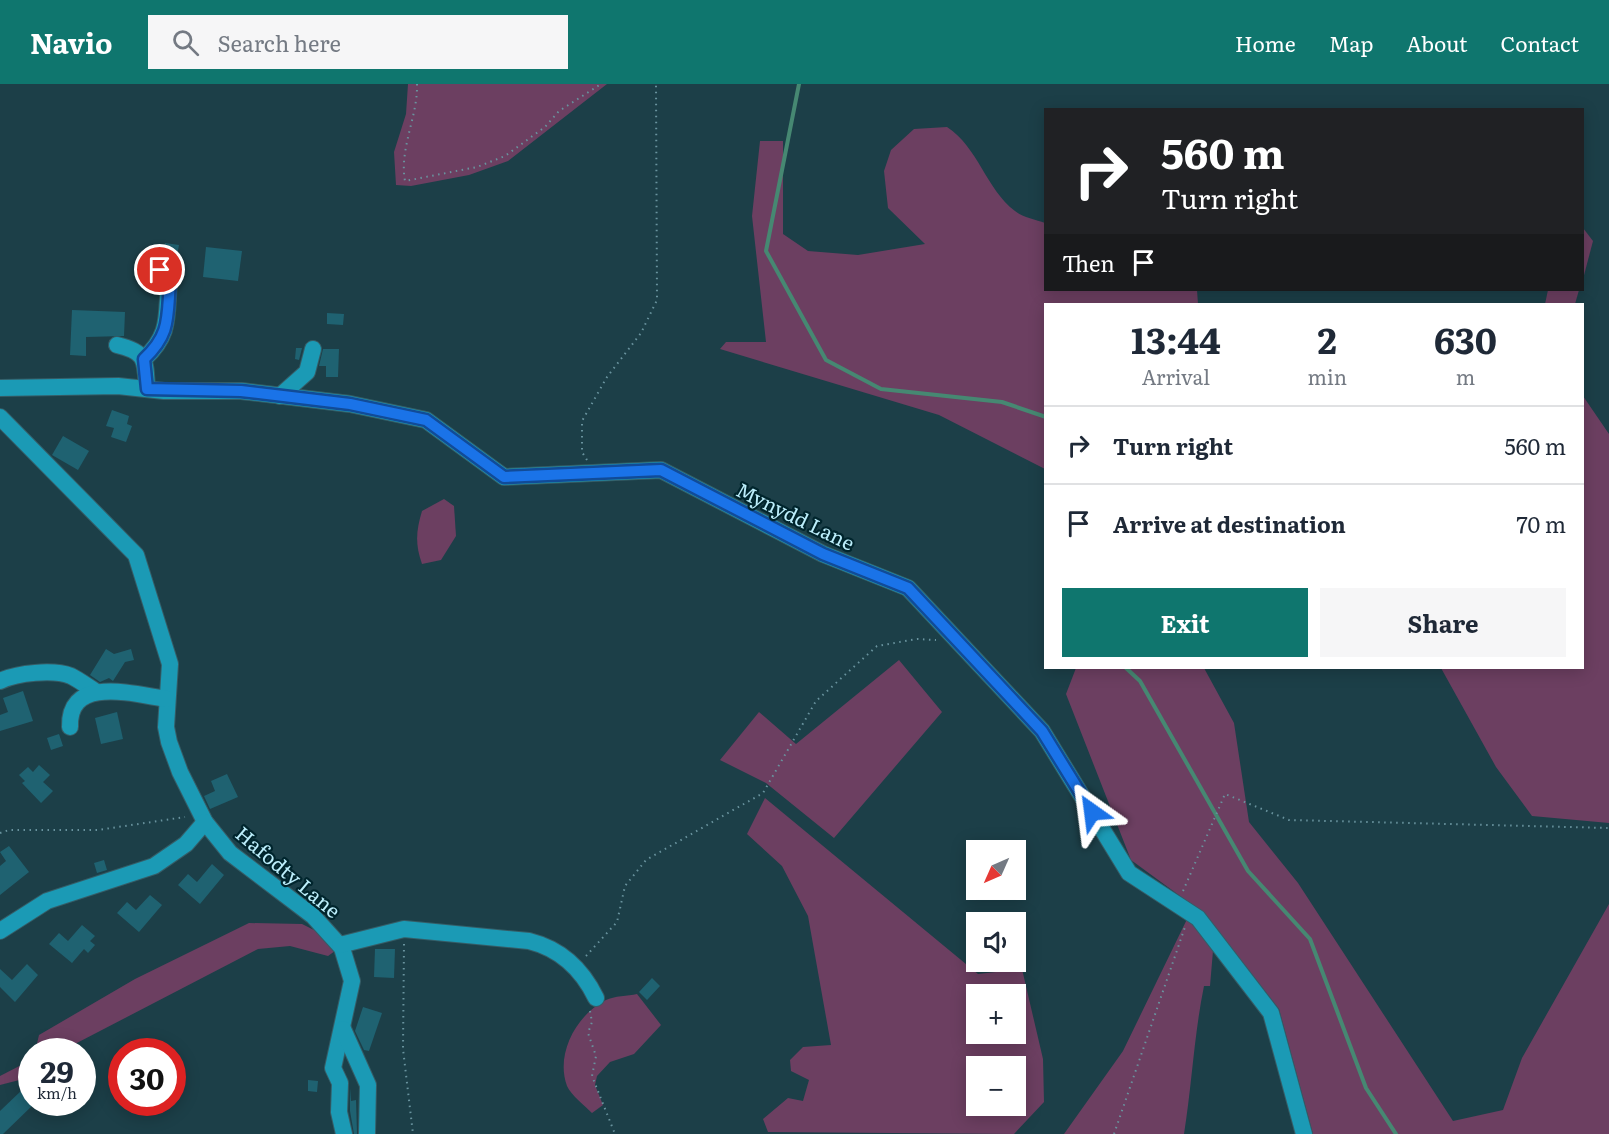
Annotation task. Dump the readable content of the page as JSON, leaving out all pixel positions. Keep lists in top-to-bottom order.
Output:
{
  "streets": {
    "street": ["Mynydd Lane", "Hafodty Lane"]
  },
  "north": "bottom left",
  "page": {
    "header": "Navio",
    "search": "Search here",
    "nav": [
      "Home",
      "Map",
      "About",
      "Contact"
    ],
    "turn": ["560 m", "Turn right"],
    "then": "Then",
    "eta": [
      "13:44",
      "Arrival",
      "2",
      "min",
      "630",
      "m"
    ],
    "list": [
      {
        "name": "Turn right",
        "value": "560 m"
      },
      {
        "name": "Arrive at destination",
        "value": "70 m"
      }
    ],
    "buttons": ["Exit", "Share"],
    "map_buttons": ["+", "−"],
    "speed": "29 km/h",
    "limit": "30"
  }
}
